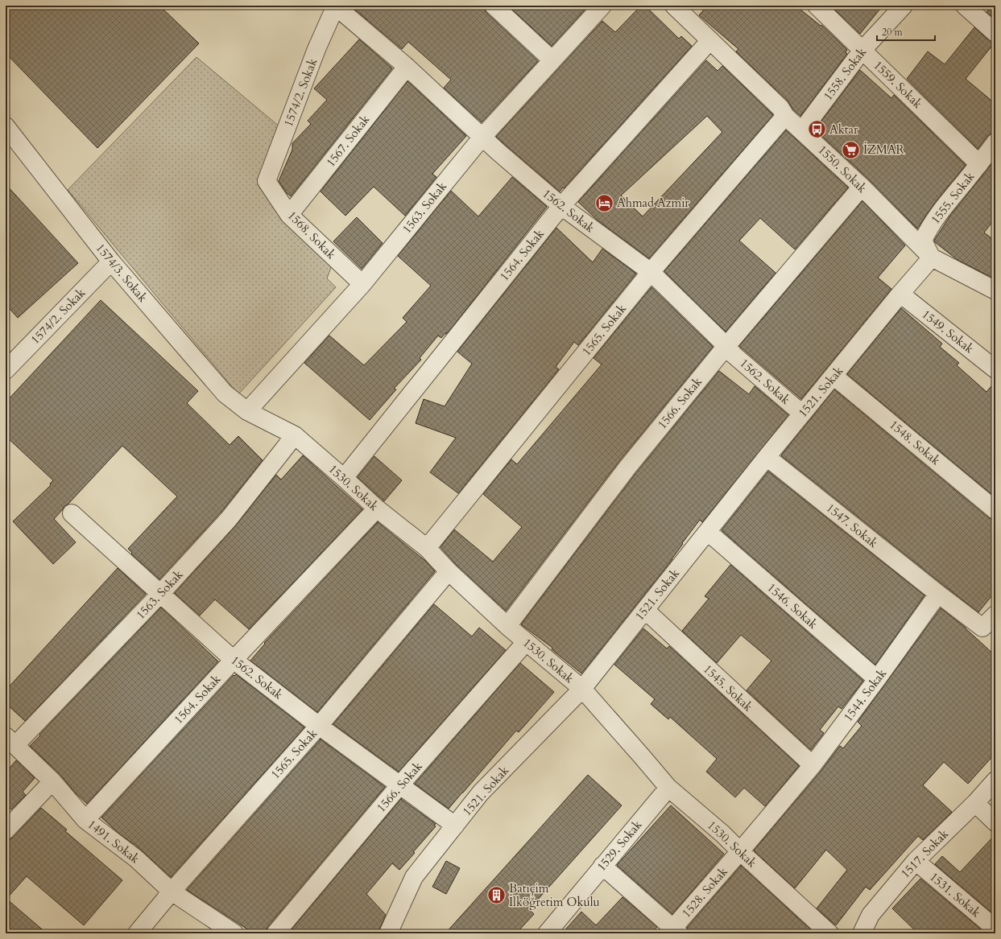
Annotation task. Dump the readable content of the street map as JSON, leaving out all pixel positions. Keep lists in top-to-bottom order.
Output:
{
  "streets": {
    "street": [
      "1558. Sokak",
      "1559. Sokak",
      "1574/2. Sokak",
      "1567. Sokak",
      "1550. Sokak",
      "1555. Sokak",
      "1563. Sokak",
      "1562. Sokak",
      "1568. Sokak",
      "1564. Sokak",
      "1574/3. Sokak",
      "1565. Sokak",
      "1549. Sokak",
      "1521. Sokak",
      "1566. Sokak",
      "1548. Sokak",
      "1530. Sokak",
      "1547. Sokak",
      "1546. Sokak",
      "1545. Sokak",
      "1544. Sokak",
      "1491. Sokak",
      "1529. Sokak",
      "1517. Sokak",
      "1528. Sokak",
      "1531. Sokak"
    ]
  },
  "crossings": [
    ["1558. Sokak", "1559. Sokak"],
    ["1558. Sokak", "1550. Sokak"],
    ["1559. Sokak", "1555. Sokak"],
    ["1574/2. Sokak", "1562. Sokak"],
    ["1574/2. Sokak", "1568. Sokak"],
    ["1574/2. Sokak", "1574/3. Sokak"],
    ["1567. Sokak", "1562. Sokak"],
    ["1567. Sokak", "1568. Sokak"],
    ["1550. Sokak", "1555. Sokak"],
    ["1550. Sokak", "1564. Sokak"],
    ["1550. Sokak", "1565. Sokak"],
    ["1550. Sokak", "1521. Sokak"],
    ["1550. Sokak", "1566. Sokak"],
    ["1555. Sokak", "1521. Sokak"],
    ["1563. Sokak", "1562. Sokak"],
    ["1563. Sokak", "1568. Sokak"],
    ["1563. Sokak", "1574/3. Sokak"],
    ["1563. Sokak", "1530. Sokak"],
    ["1563. Sokak", "1491. Sokak"],
    ["1562. Sokak", "1564. Sokak"],
    ["1562. Sokak", "1565. Sokak"],
    ["1562. Sokak", "1521. Sokak"],
    ["1562. Sokak", "1566. Sokak"],
    ["1564. Sokak", "1530. Sokak"],
    ["1564. Sokak", "1491. Sokak"],
    ["1574/3. Sokak", "1530. Sokak"],
    ["1565. Sokak", "1530. Sokak"],
    ["1565. Sokak", "1491. Sokak"],
    ["1549. Sokak", "1521. Sokak"],
    ["1521. Sokak", "1548. Sokak"],
    ["1521. Sokak", "1530. Sokak"],
    ["1521. Sokak", "1547. Sokak"],
    ["1521. Sokak", "1546. Sokak"],
    ["1521. Sokak", "1545. Sokak"],
    ["1566. Sokak", "1530. Sokak"],
    ["1530. Sokak", "1544. Sokak"],
    ["1530. Sokak", "1529. Sokak"],
    ["1530. Sokak", "1528. Sokak"],
    ["1547. Sokak", "1544. Sokak"],
    ["1546. Sokak", "1544. Sokak"],
    ["1545. Sokak", "1544. Sokak"],
    ["1544. Sokak", "1528. Sokak"],
    ["1517. Sokak", "1531. Sokak"]
  ],
  "places": {
    "bus stop": ["Aktar"],
    "supermarket": ["İZMAR"],
    "hotel": ["Ahmad Azmir"],
    "building": ["Batıçim İlköğretim Okulu"]
  },
  "scale_bar": "20 m"
}
